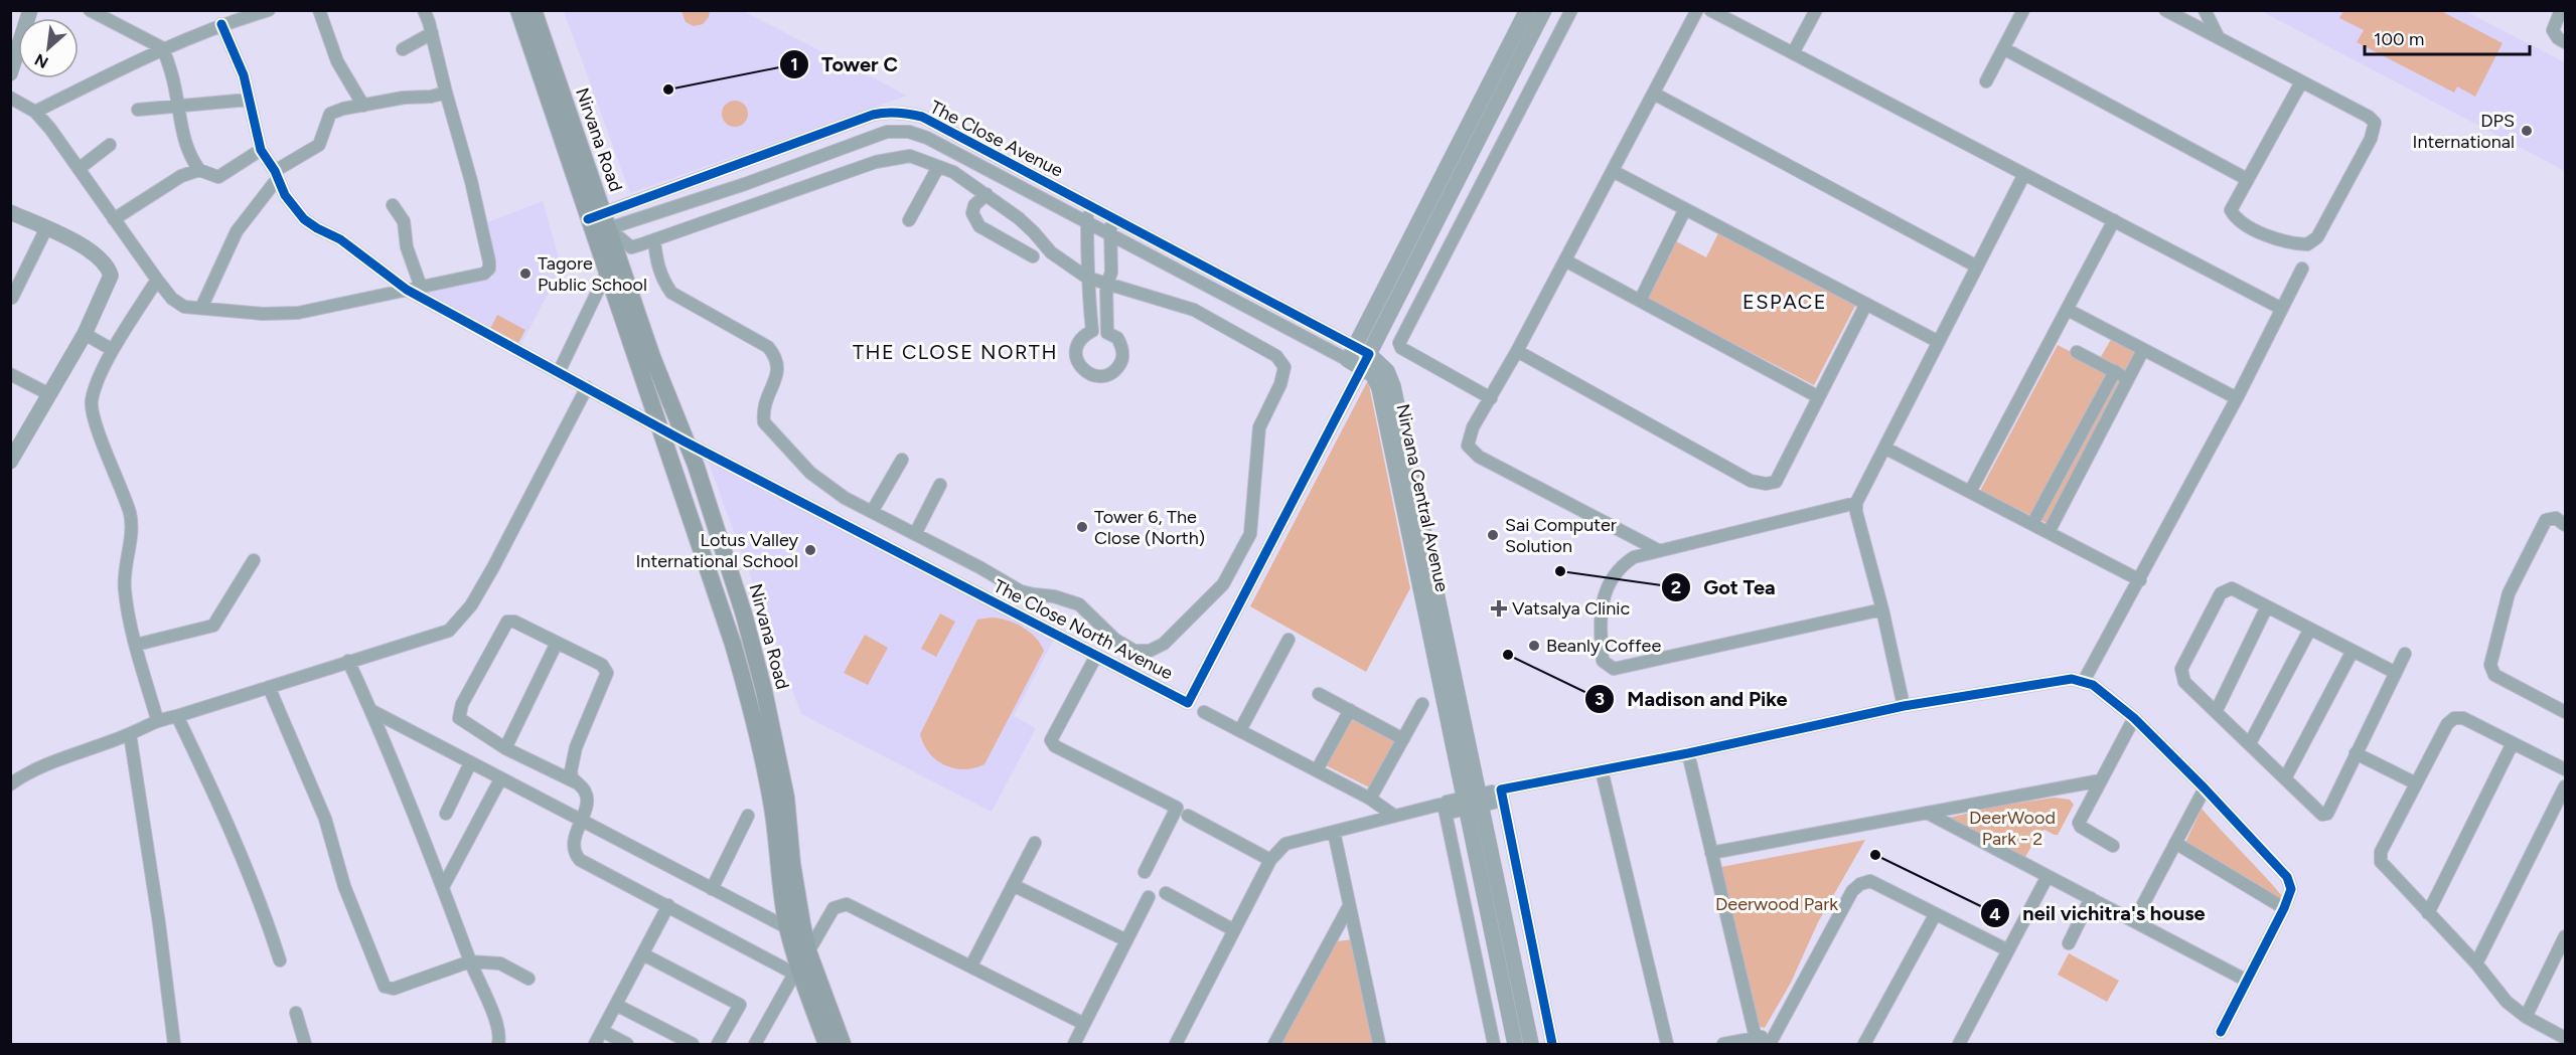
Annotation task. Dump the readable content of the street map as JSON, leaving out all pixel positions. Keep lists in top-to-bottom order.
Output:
{
  "streets": {
    "main road": ["Nirvana Road"],
    "street": ["The Close Avenue", "Nirvana Central Avenue", "The Close North Avenue"]
  },
  "crossings": [
    ["The Close Avenue", "Nirvana Road"],
    ["The Close Avenue", "Nirvana Central Avenue"],
    ["Nirvana Road", "The Close North Avenue"],
    ["Nirvana Central Avenue", "The Close North Avenue"]
  ],
  "districts": ["ESPACE", "THE CLOSE NORTH"],
  "parks": ["DeerWood Park - 2", "Deerwood Park"],
  "places": {
    "other": [
      "Tower C",
      "DPS International",
      "Tagore Public School",
      "Tower 6, The Close (North)",
      "Sai Computer Solution",
      "Lotus Valley International School",
      "Got Tea",
      "Beanly Coffee",
      "Madison and Pike",
      "neil vichitra's house"
    ],
    "health": ["Vatsalya Clinic"]
  },
  "scale_bar": "100 m",
  "north": "bottom left"
}
